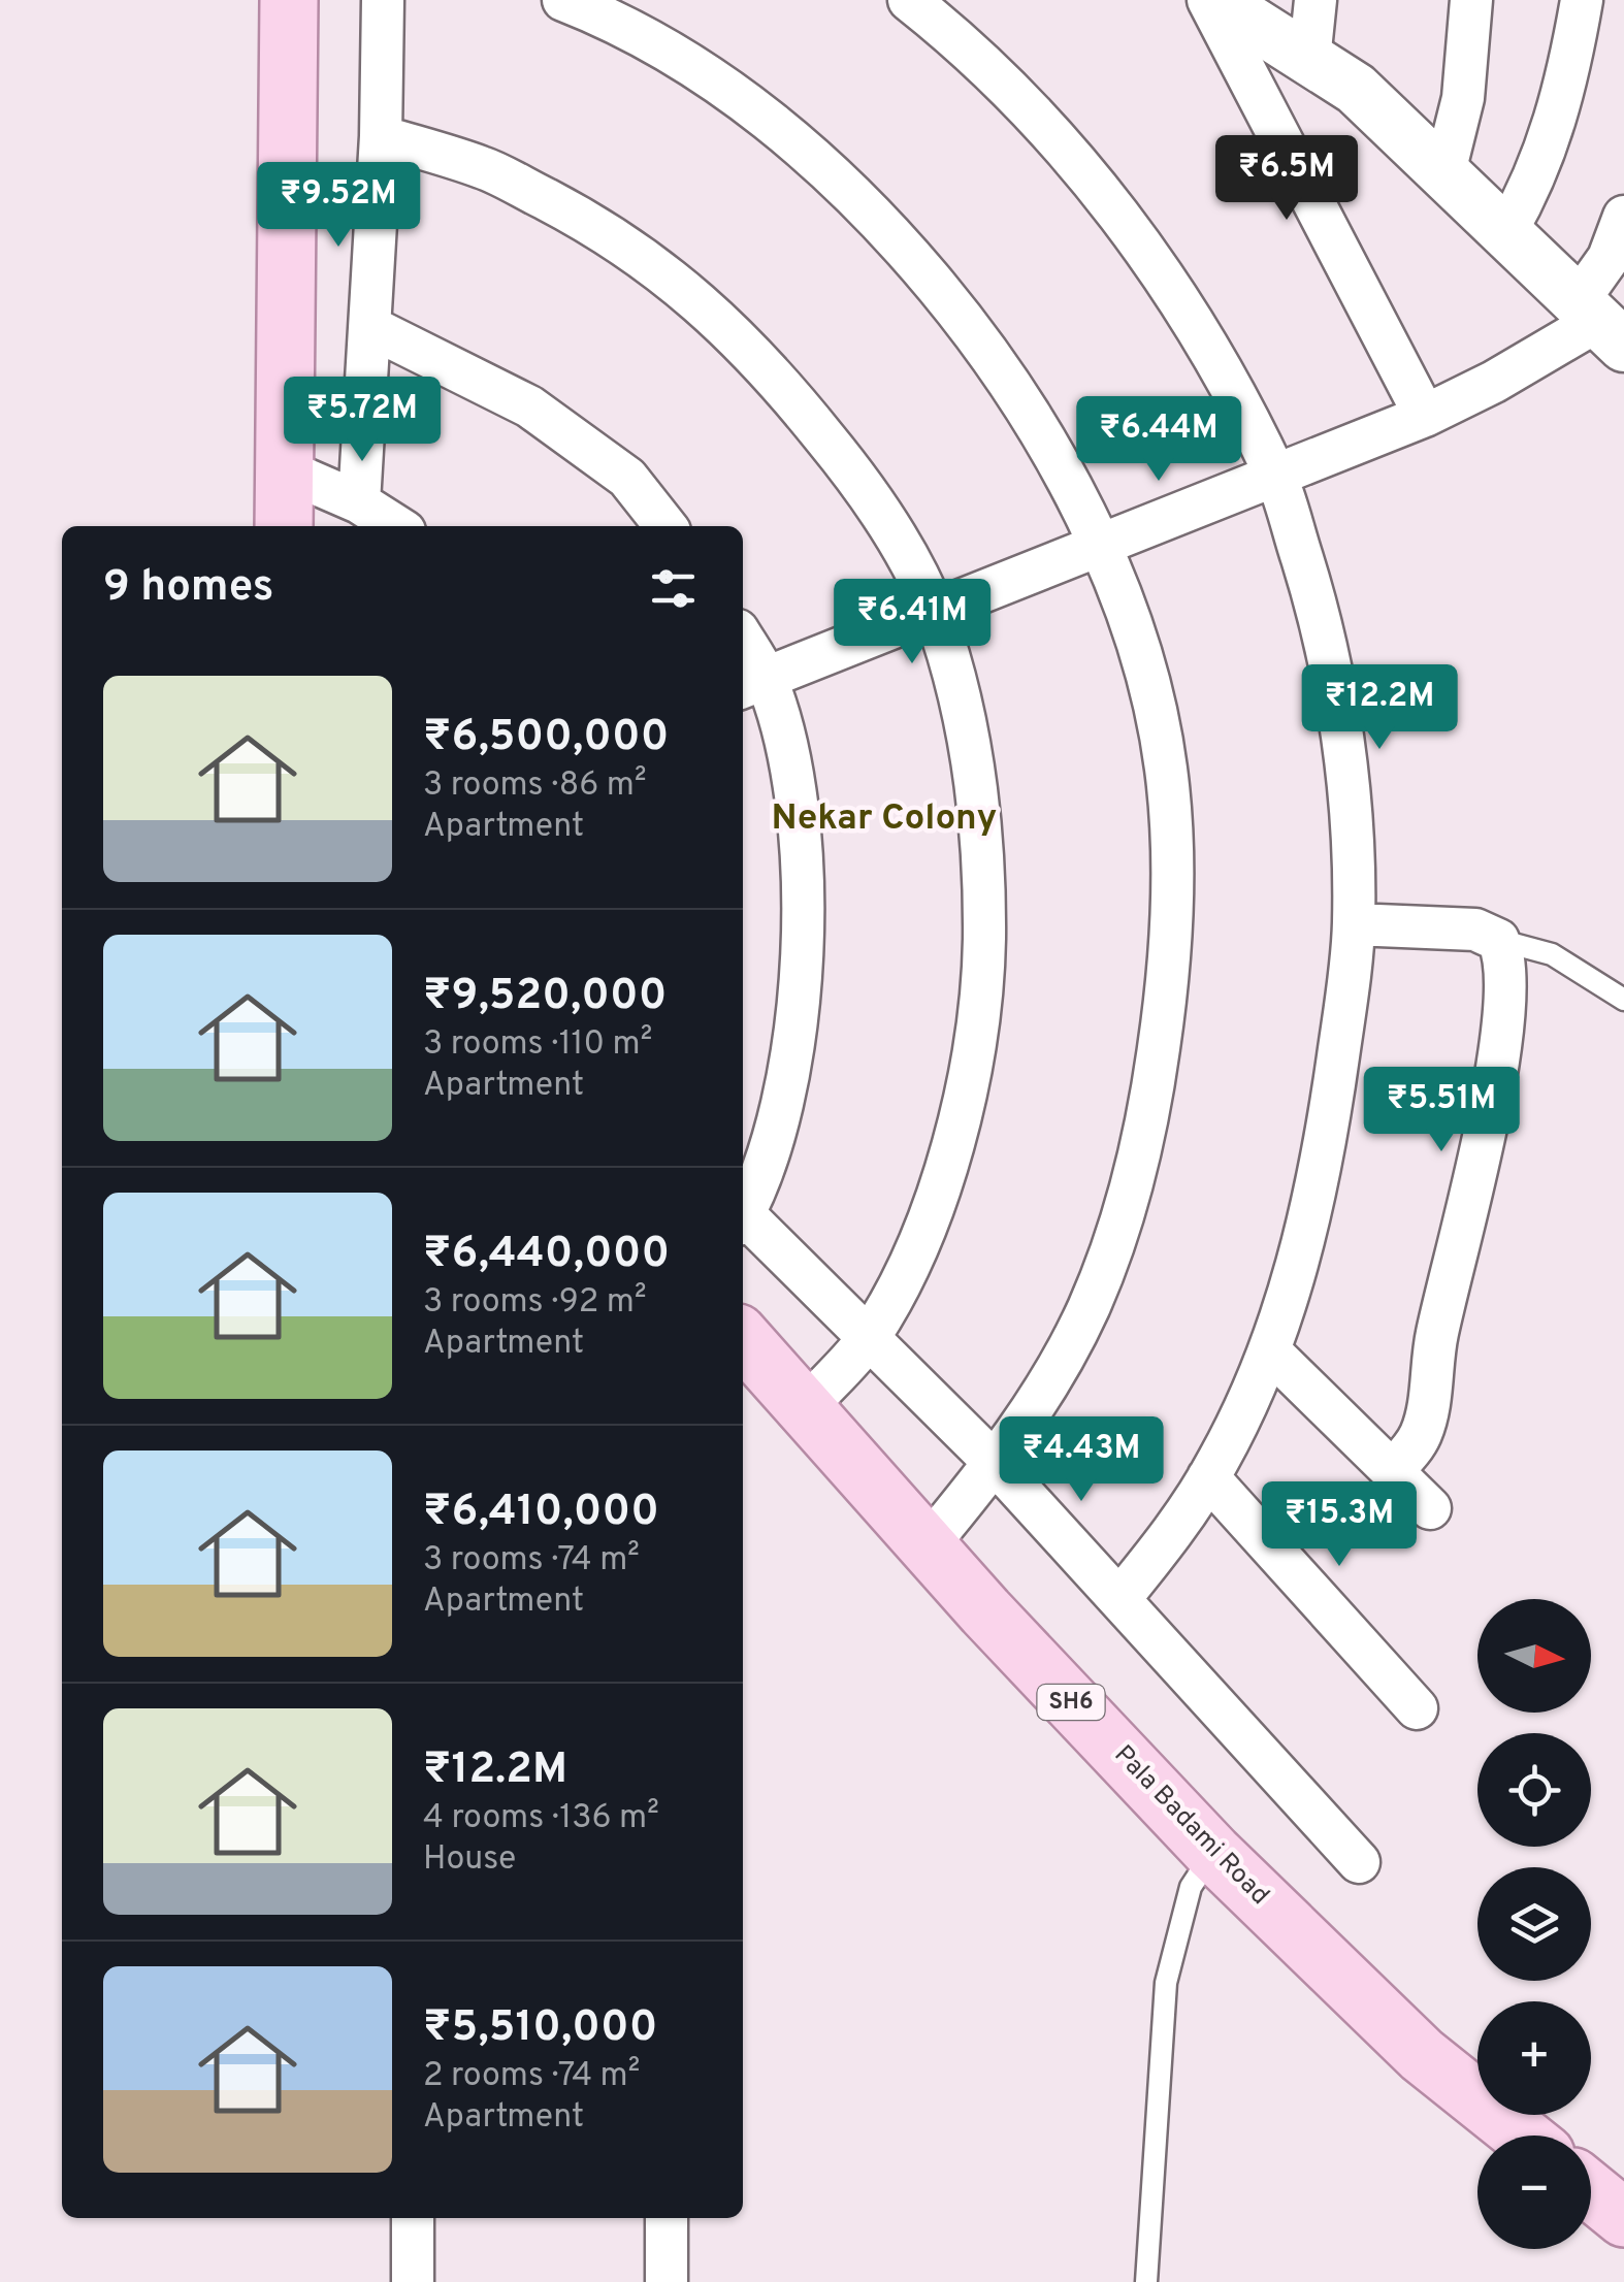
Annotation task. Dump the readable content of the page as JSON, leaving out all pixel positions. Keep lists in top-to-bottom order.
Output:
{
  "streets": {
    "main road": ["SH6", "Pala Badami Road"]
  },
  "districts": ["Nekar Colony"],
  "north": "right",
  "page": {
    "price": [
      "₹6.5M",
      "₹9.52M",
      "₹5.72M",
      "₹6.44M",
      "₹6.41M",
      "₹12.2M",
      "₹5.51M",
      "₹4.43M",
      "₹15.3M"
    ],
    "heading": "9 homes",
    "list": [
      {
        "name": "₹6,500,000",
        "note": "3 rooms · 86 m² · Apartment"
      },
      {
        "name": "₹9,520,000",
        "note": "3 rooms · 110 m² · Apartment"
      },
      {
        "name": "₹6,440,000",
        "note": "3 rooms · 92 m² · Apartment"
      },
      {
        "name": "₹6,410,000",
        "note": "3 rooms · 74 m² · Apartment"
      },
      {
        "name": "₹12.2M",
        "note": "4 rooms · 136 m² · House"
      },
      {
        "name": "₹5,510,000",
        "note": "2 rooms · 74 m² · Apartment"
      }
    ],
    "map_buttons": ["+", "−"]
  }
}
